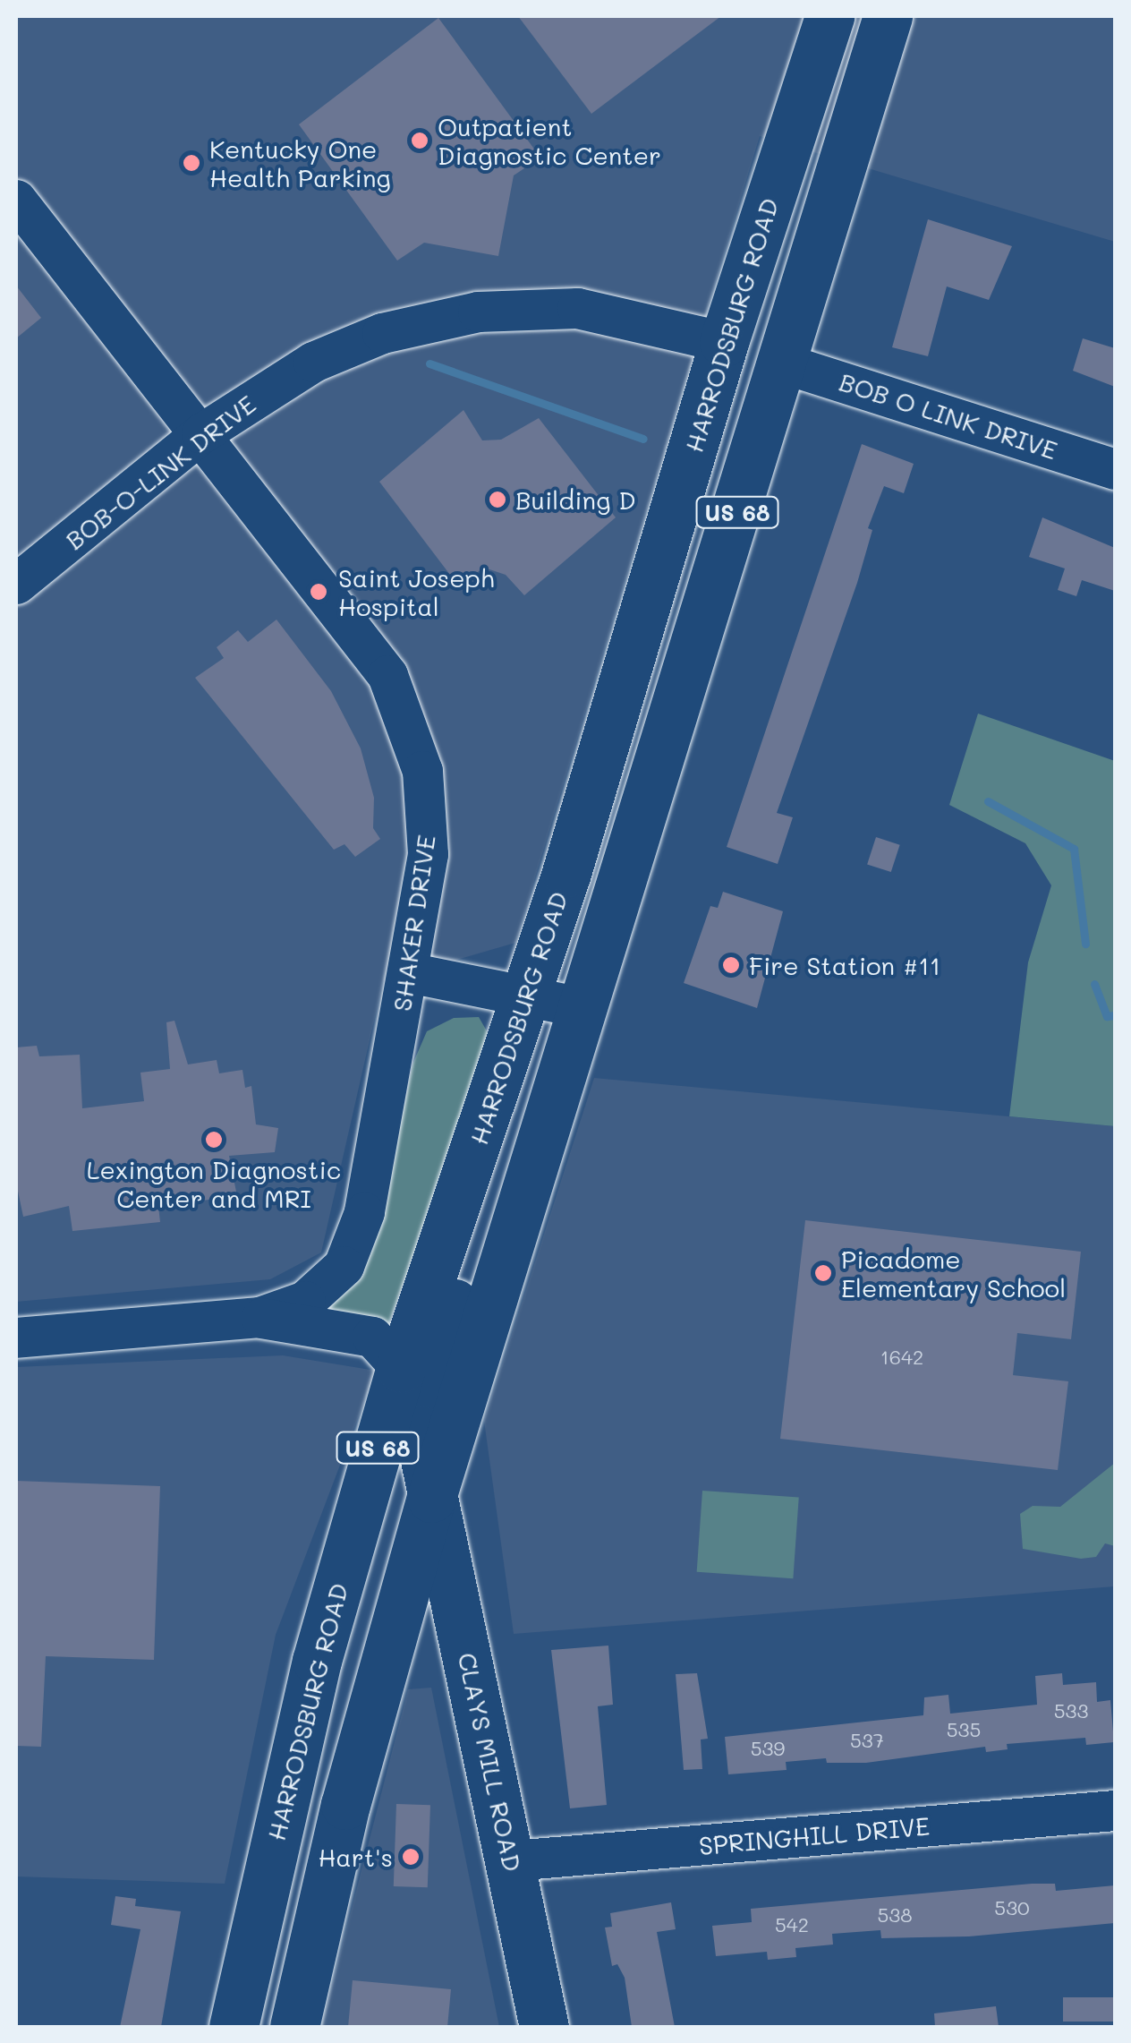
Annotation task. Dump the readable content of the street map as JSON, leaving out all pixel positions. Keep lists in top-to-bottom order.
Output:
{
  "streets": {
    "main road": ["HARRODSBURG ROAD", "US 68", "CLAYS MILL ROAD"],
    "street": [
      "BOB O LINK DRIVE",
      "BOB-O-LINK DRIVE",
      "SHAKER DRIVE",
      "SPRINGHILL DRIVE"
    ]
  },
  "crossings": [
    ["HARRODSBURG ROAD", "BOB-O-LINK DRIVE"],
    ["HARRODSBURG ROAD", "CLAYS MILL ROAD"],
    ["BOB O LINK DRIVE", "US 68"],
    ["BOB-O-LINK DRIVE", "SHAKER DRIVE"],
    ["US 68", "CLAYS MILL ROAD"],
    ["CLAYS MILL ROAD", "SPRINGHILL DRIVE"]
  ],
  "places": [
    "Outpatient Diagnostic Center",
    "Kentucky One Health Parking",
    "Building D",
    "Saint Joseph Hospital",
    "Fire Station #11",
    "Lexington Diagnostic Center and MRI",
    "Picadome Elementary School",
    "Hart's"
  ],
  "house_numbers": [
    "1642",
    "533",
    "535",
    "537",
    "539",
    "530",
    "538",
    "542"
  ]
}
